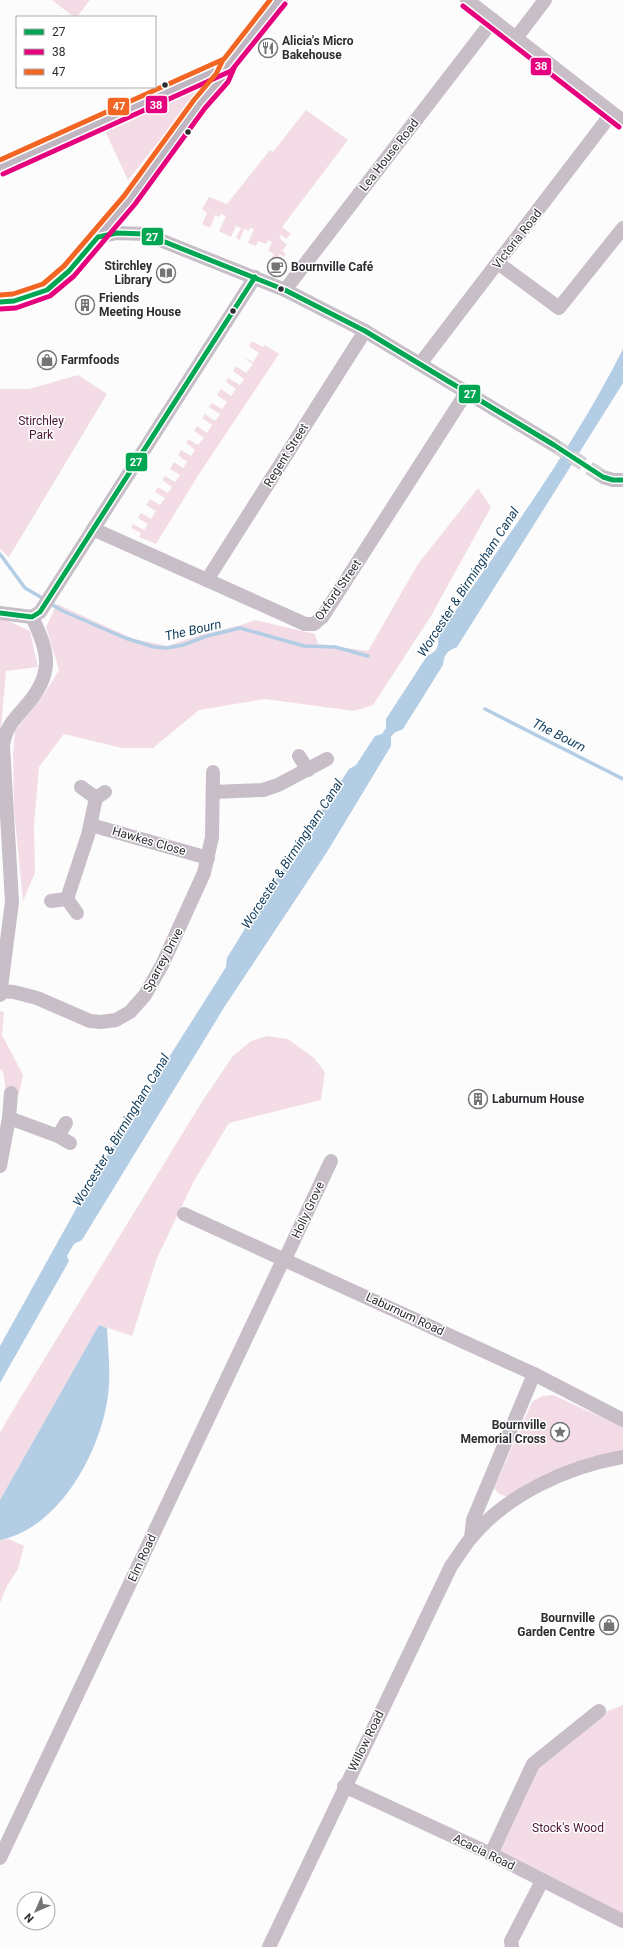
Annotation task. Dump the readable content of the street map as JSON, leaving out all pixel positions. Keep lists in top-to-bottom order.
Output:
{
  "streets": {
    "street": [
      "Lea House Road",
      "Victoria Road",
      "Regent Street",
      "Oxford Street",
      "Hawkes Close",
      "Sparrey Drive",
      "Holly Grove",
      "Laburnum Road",
      "Elm Road",
      "Willow Road",
      "Acacia Road"
    ]
  },
  "crossings": [
    ["Regent Street", "Oxford Street"],
    ["Hawkes Close", "Sparrey Drive"],
    ["Holly Grove", "Laburnum Road"],
    ["Holly Grove", "Elm Road"],
    ["Laburnum Road", "Elm Road"],
    ["Laburnum Road", "Willow Road"],
    ["Willow Road", "Acacia Road"]
  ],
  "water": ["Worcester & Birmingham Canal", "The Bourn"],
  "parks": ["Stirchley Park", "Stock's Wood"],
  "places": {
    "restaurant": ["Alicia's Micro Bakehouse"],
    "cafe": ["Bournville Café"],
    "library": ["Stirchley Library"],
    "building": ["Friends Meeting House", "Laburnum House"],
    "shop": ["Farmfoods", "Bournville Garden Centre"],
    "place": ["Bournville Memorial Cross"]
  },
  "lines": ["transit line 47", "transit line 38", "transit line 27"],
  "legend": ["27", "38", "47"],
  "north": "bottom left"
}
